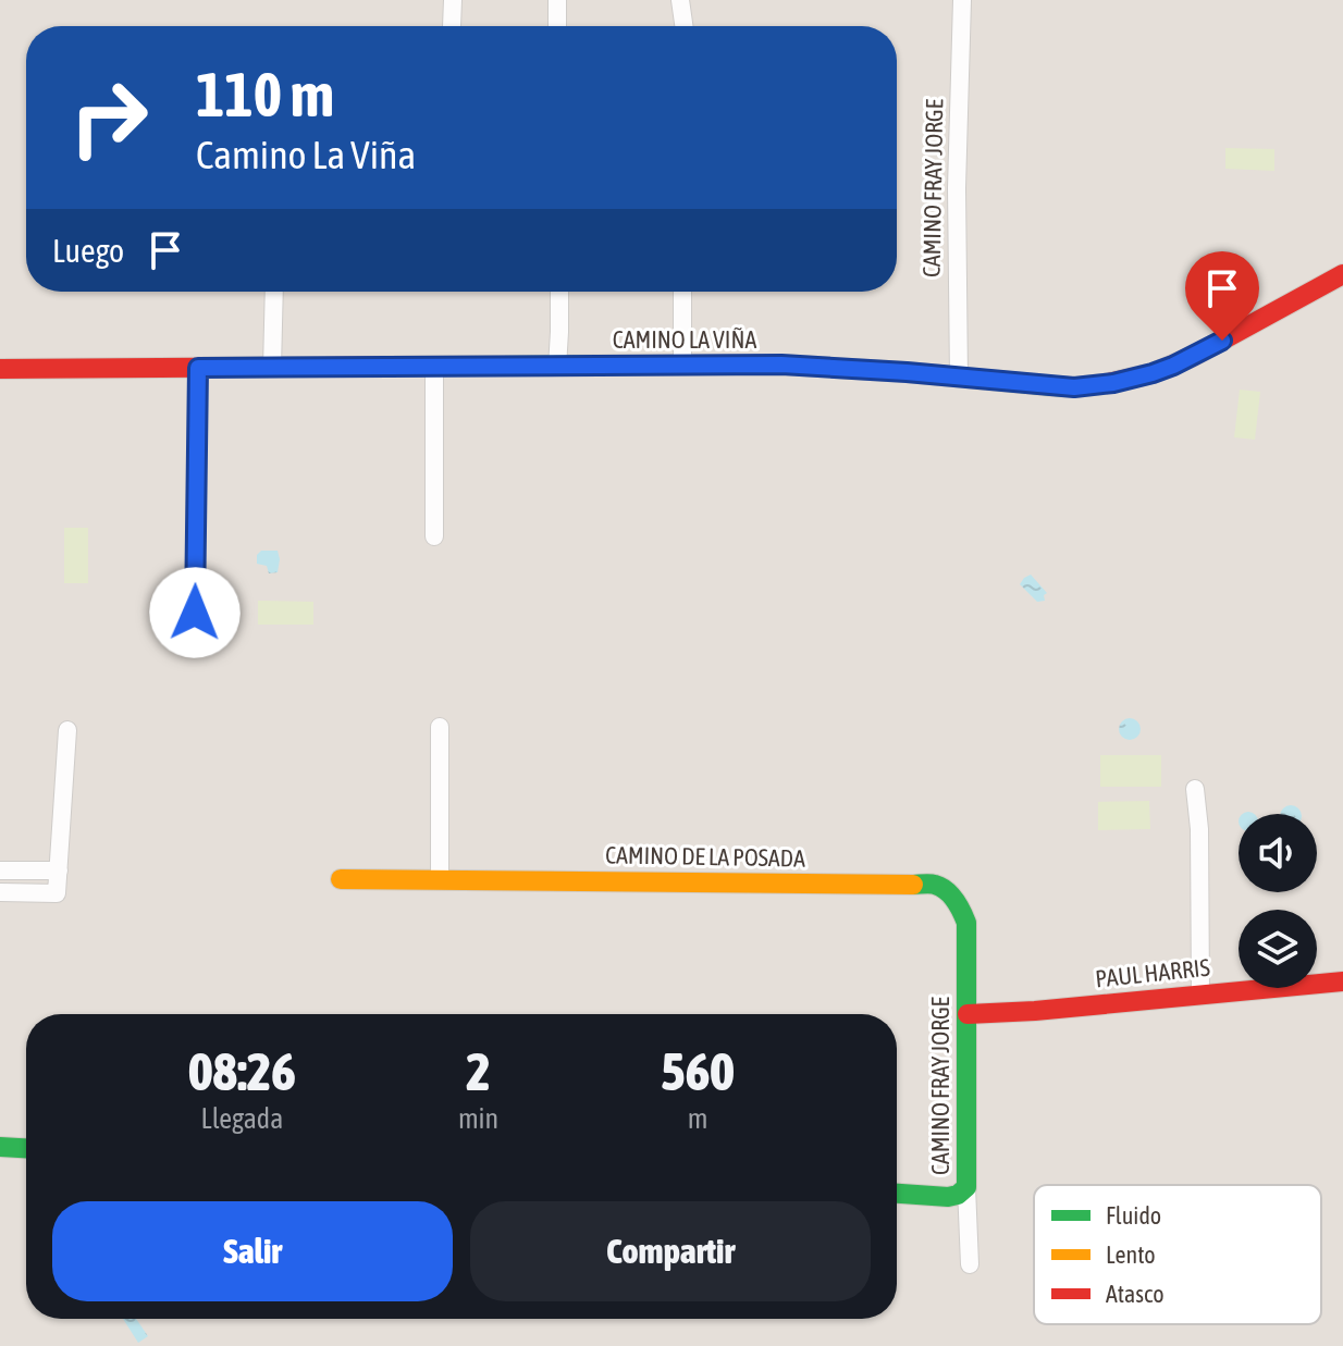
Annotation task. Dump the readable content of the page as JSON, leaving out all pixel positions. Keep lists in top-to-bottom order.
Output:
{
  "streets": {
    "street": [
      "CAMINO FRAY JORGE",
      "CAMINO LA VIÑA",
      "CAMINO DE LA POSADA",
      "PAUL HARRIS"
    ]
  },
  "crossings": [
    ["CAMINO FRAY JORGE", "CAMINO LA VIÑA"],
    ["CAMINO FRAY JORGE", "CAMINO DE LA POSADA"],
    ["CAMINO FRAY JORGE", "PAUL HARRIS"]
  ],
  "legend": ["Fluido", "Lento", "Atasco"],
  "page": {
    "turn": ["110 m", "Camino La Viña"],
    "then": "Luego",
    "eta": [
      "08:26",
      "Llegada",
      "2",
      "min",
      "560",
      "m"
    ],
    "buttons": ["Salir", "Compartir"]
  }
}
